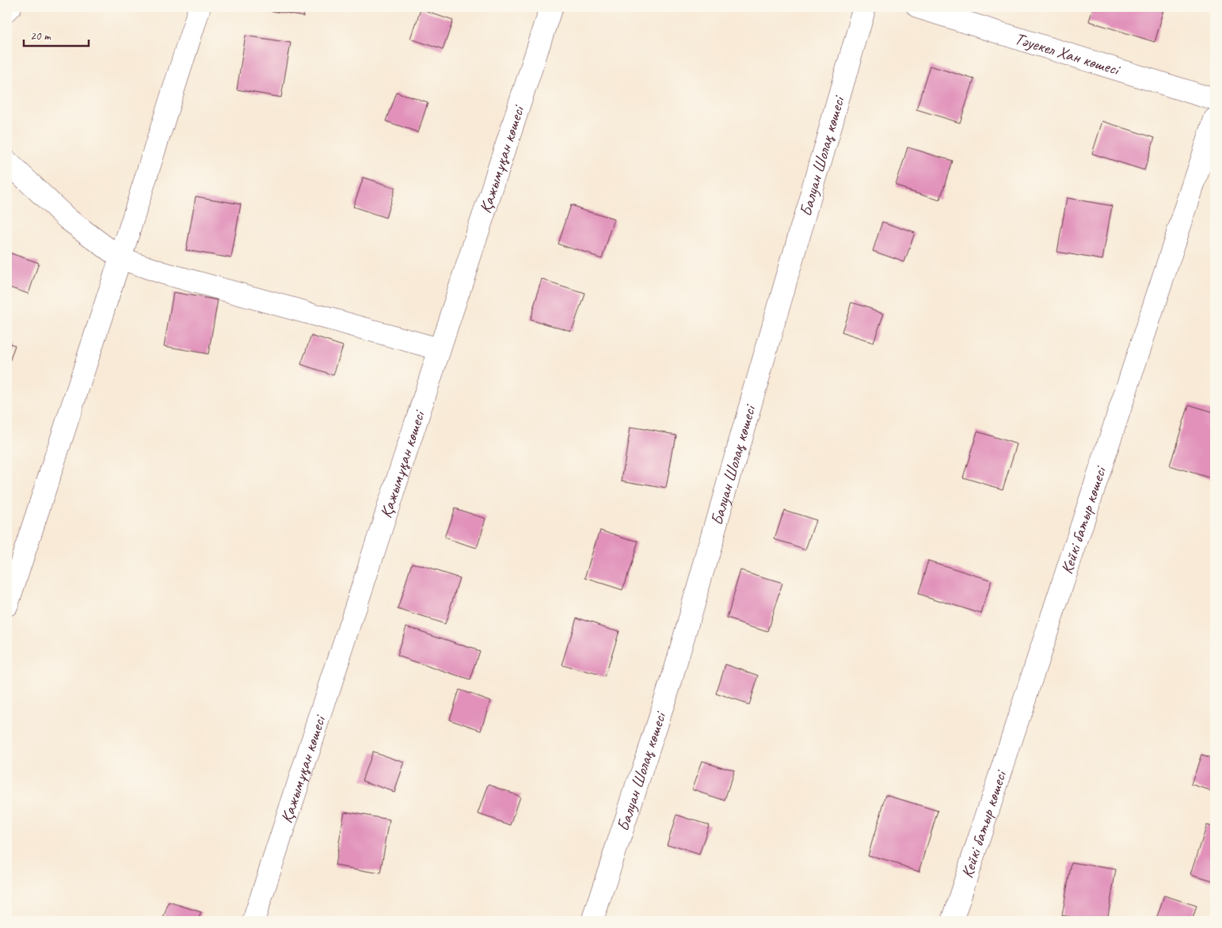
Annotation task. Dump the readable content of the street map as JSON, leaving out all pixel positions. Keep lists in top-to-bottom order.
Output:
{
  "streets": {
    "street": [
      "Тәуекел Хан көшесі",
      "Балуан Шолақ көшесі",
      "Қажымұқан көшесі",
      "Кейкі батыр көшесі"
    ]
  },
  "scale_bar": "20 m"
}
